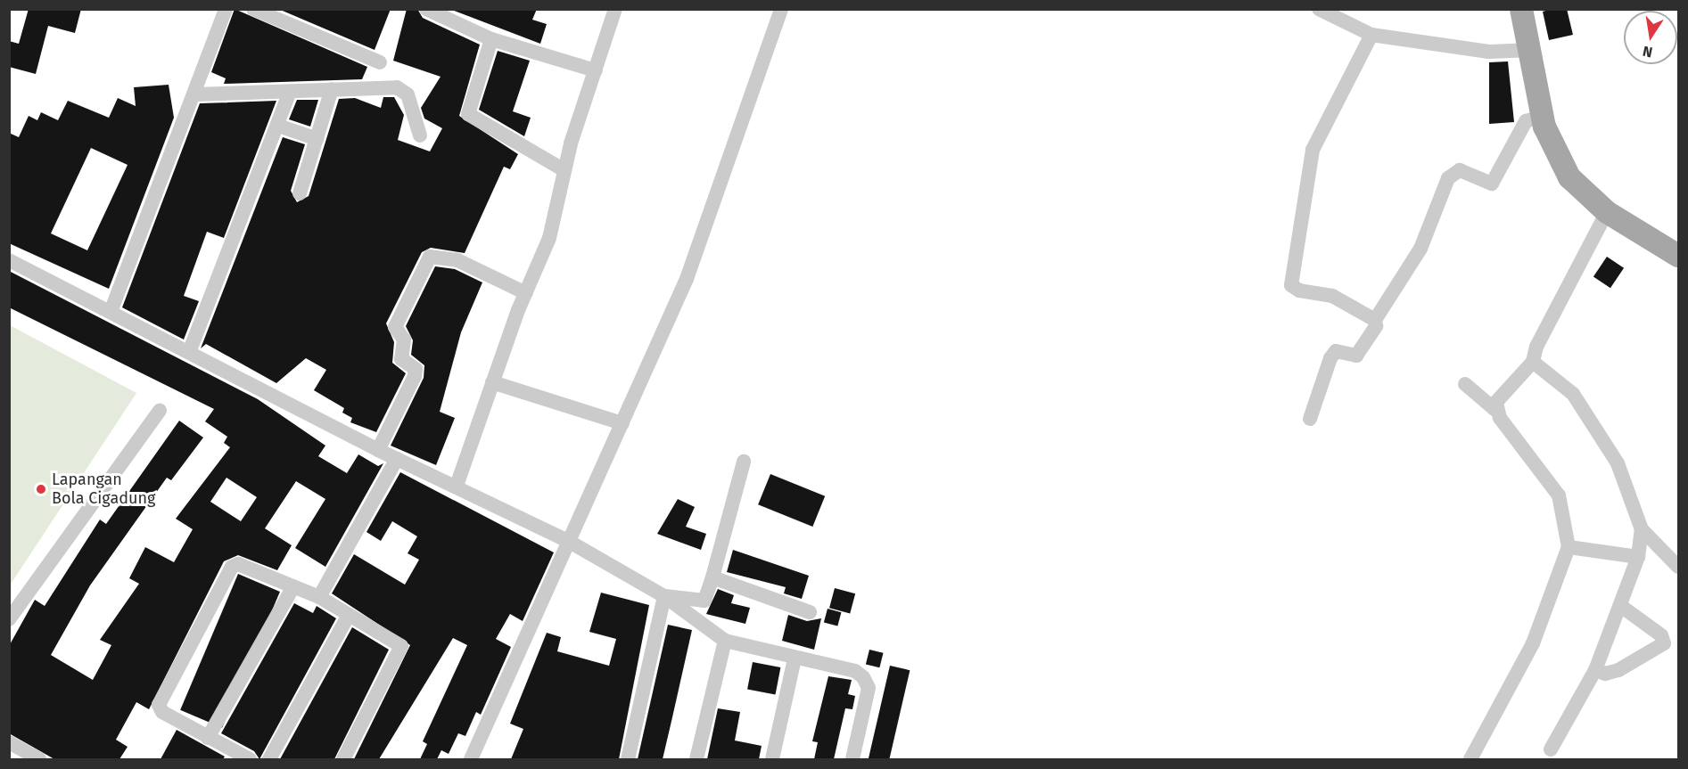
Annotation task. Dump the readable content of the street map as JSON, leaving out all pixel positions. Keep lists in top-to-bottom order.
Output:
{
  "places": ["Lapangan Bola Cigadung"],
  "north": "bottom"
}
